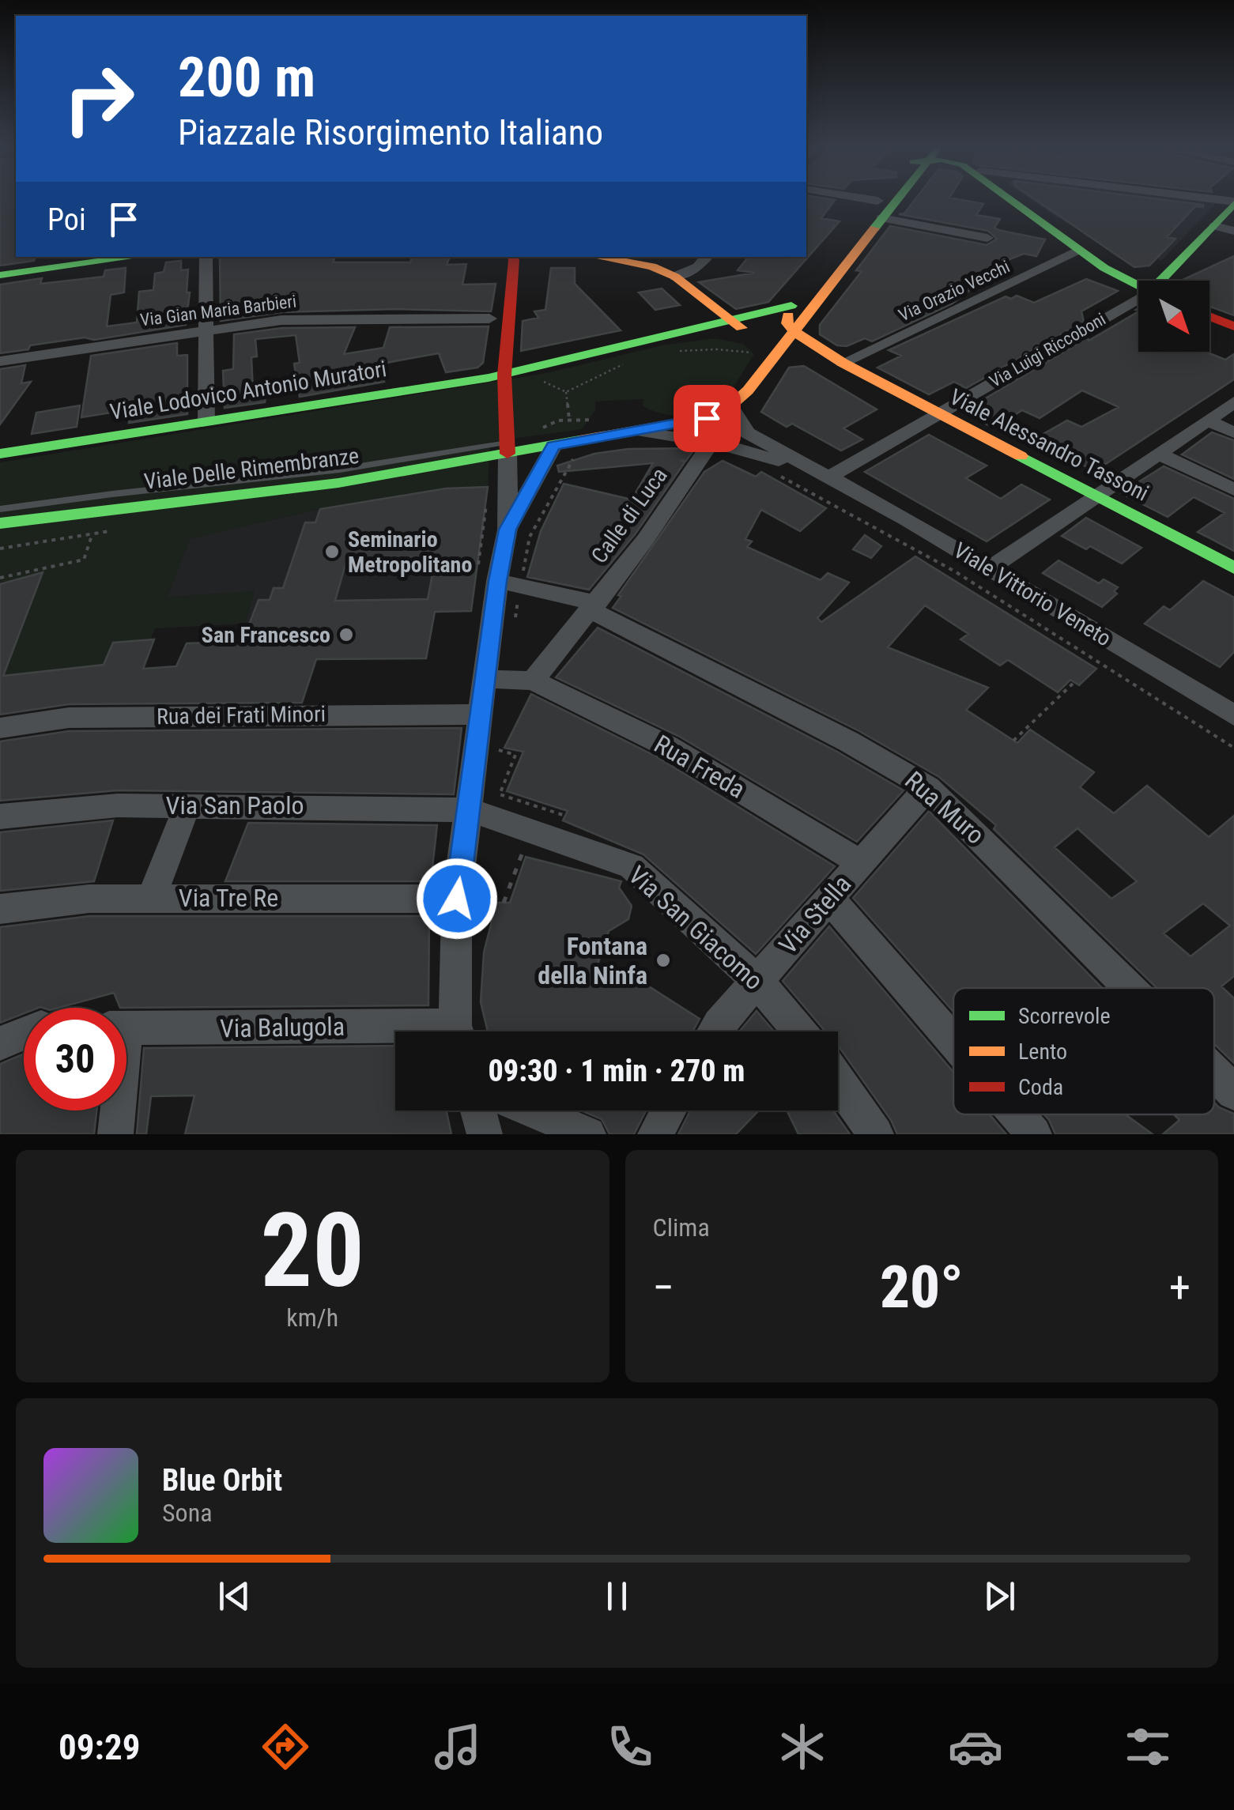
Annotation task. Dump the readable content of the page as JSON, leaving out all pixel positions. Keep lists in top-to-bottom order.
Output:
{
  "streets": {
    "street": [
      "Via Orazio Vecchi",
      "Via Gian Maria Barbieri",
      "Via Luigi Riccoboni",
      "Viale Lodovico Antonio Muratori",
      "Viale Alessandro Tassoni",
      "Viale Delle Rimembranze",
      "Calle di Luca",
      "Viale Vittorio Veneto",
      "Rua dei Frati Minori",
      "Rua Freda",
      "Via San Paolo",
      "Rua Muro",
      "Via Tre Re",
      "Via Stella",
      "Via San Giacomo",
      "Via Balugola"
    ]
  },
  "crossings": [
    ["Via Orazio Vecchi", "Viale Alessandro Tassoni"],
    ["Via Luigi Riccoboni", "Viale Alessandro Tassoni"],
    ["Via Luigi Riccoboni", "Viale Vittorio Veneto"],
    ["Viale Lodovico Antonio Muratori", "Viale Alessandro Tassoni"],
    ["Viale Delle Rimembranze", "Calle di Luca"],
    ["Viale Delle Rimembranze", "Viale Vittorio Veneto"],
    ["Calle di Luca", "Viale Vittorio Veneto"],
    ["Calle di Luca", "Rua Freda"],
    ["Calle di Luca", "Rua Muro"],
    ["Rua Freda", "Via Stella"],
    ["Via San Paolo", "Via San Giacomo"],
    ["Rua Muro", "Via Stella"],
    ["Via Stella", "Via San Giacomo"]
  ],
  "places": ["Seminario Metropolitano", "San Francesco", "Fontana della Ninfa"],
  "legend": ["Scorrevole", "Lento", "Coda"],
  "north": "bottom right",
  "page": {
    "turn": ["200 m", "Piazzale Risorgimento Italiano"],
    "then": "Poi",
    "limit": "30",
    "trip": "09:30 · 1 min · 270 m",
    "tile": [
      ["20", "km/h"],
      "Clima"
    ],
    "heat": ["−", "20°", "+"],
    "song": ["Blue Orbit", "Sona"],
    "tabs": "09:29"
  }
}
